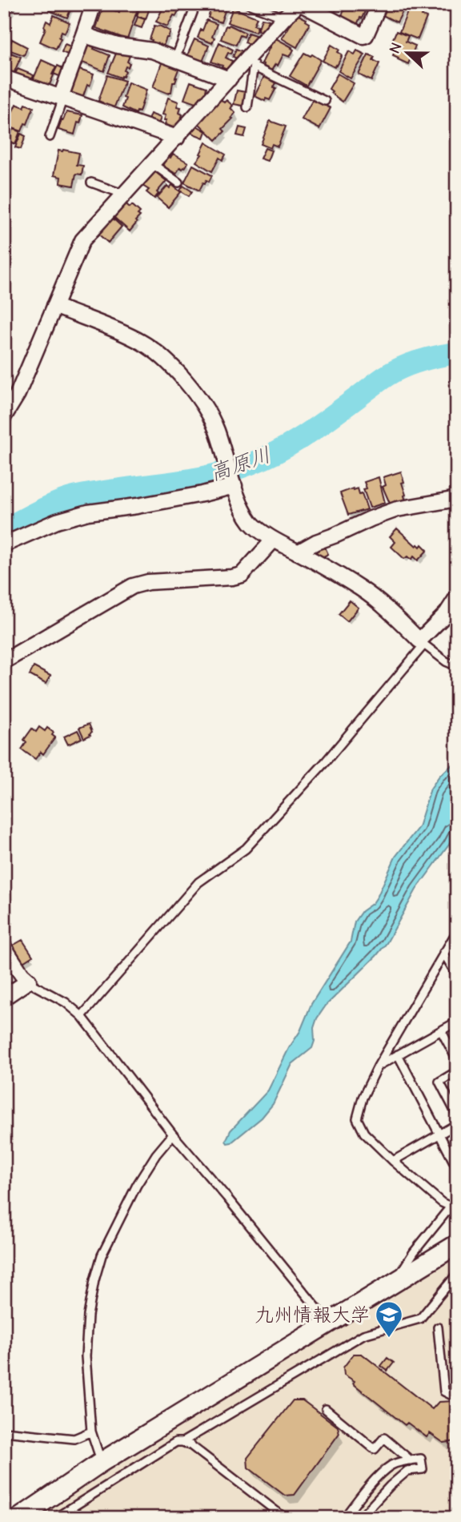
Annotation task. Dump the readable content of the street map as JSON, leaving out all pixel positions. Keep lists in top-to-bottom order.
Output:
{
  "water": ["高原川"],
  "places": {
    "school or university": ["九州情報大学"]
  },
  "north": "left"
}
